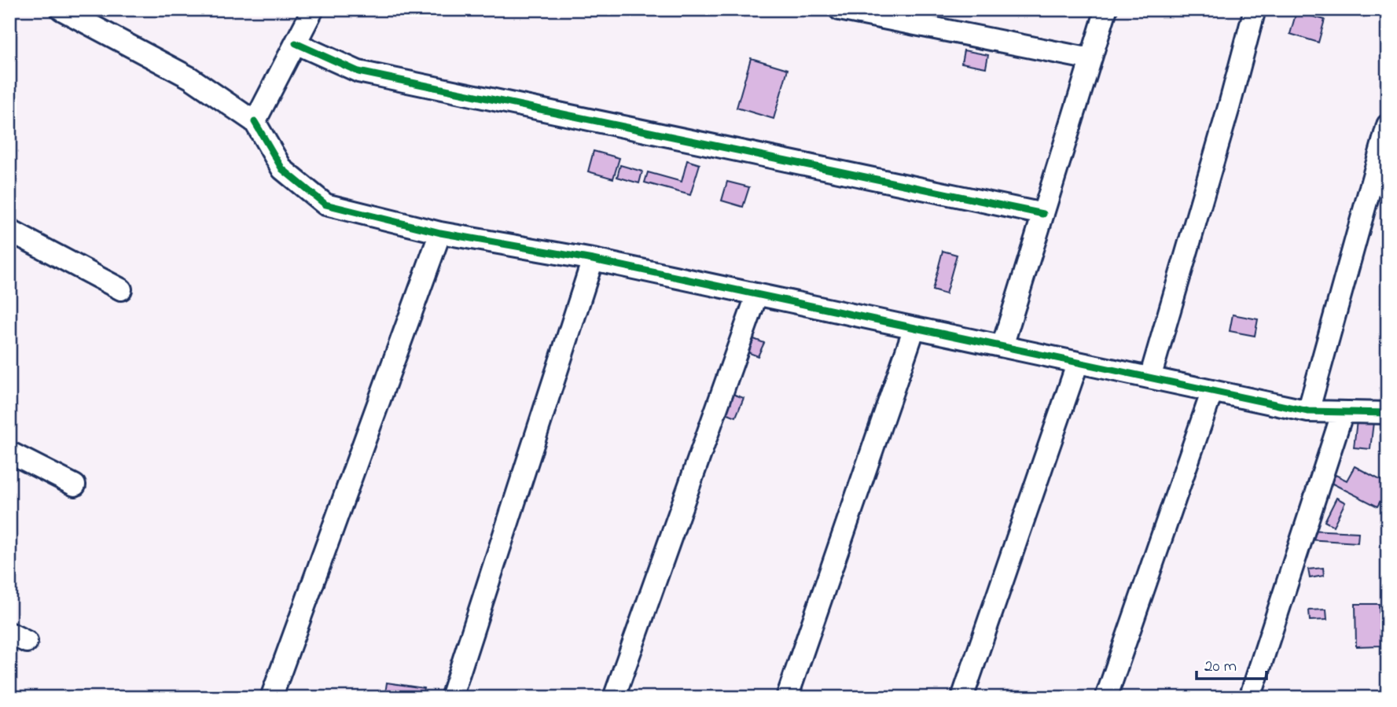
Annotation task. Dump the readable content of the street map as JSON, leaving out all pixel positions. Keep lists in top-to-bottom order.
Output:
{
  "scale_bar": "20 m"
}
